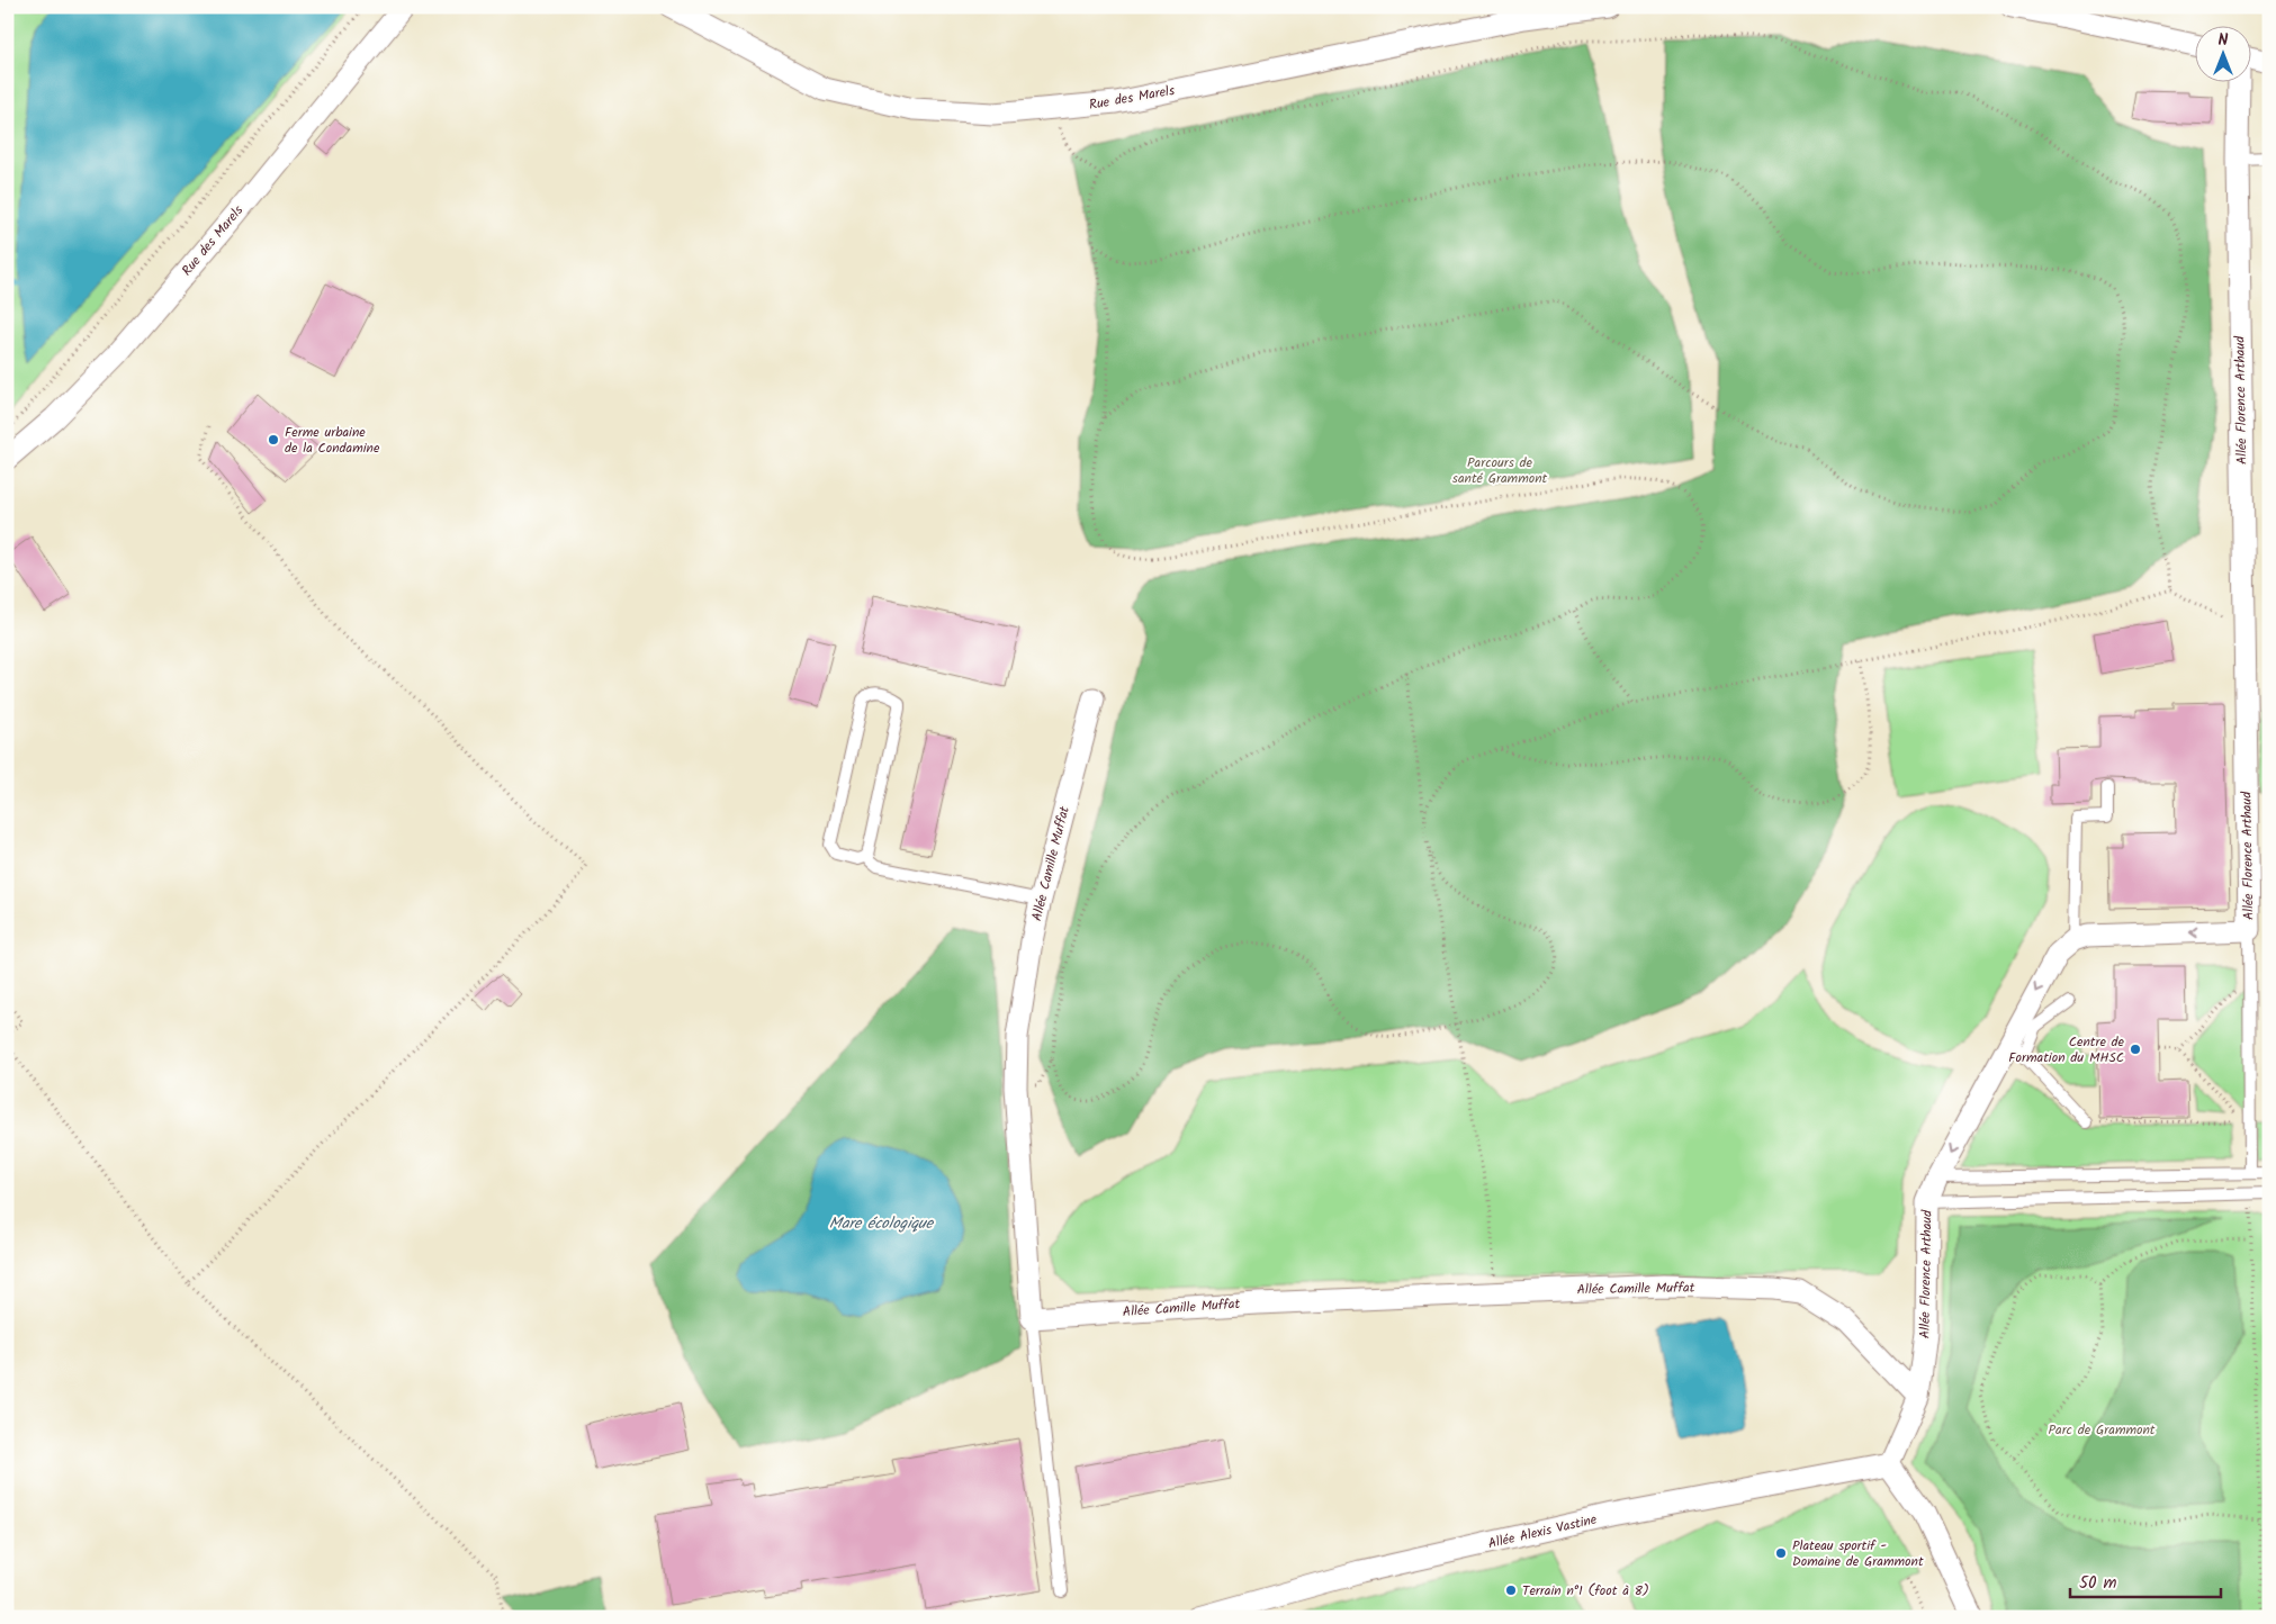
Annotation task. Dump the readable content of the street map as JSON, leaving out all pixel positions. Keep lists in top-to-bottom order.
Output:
{
  "streets": {
    "street": [
      "Rue des Marels",
      "Allée Florence Arthaud",
      "Allée Camille Muffat",
      "Allée Alexis Vastine"
    ]
  },
  "crossings": [
    ["Allée Florence Arthaud", "Allée Camille Muffat"],
    ["Allée Florence Arthaud", "Allée Alexis Vastine"]
  ],
  "water": ["Mare écologique"],
  "parks": ["Parcours de santé Grammont", "Parc de Grammont"],
  "places": [
    "Ferme urbaine de la Condamine",
    "Centre de Formation du MHSC",
    "Plateau sportif - Domaine de Grammont",
    "Terrain n°1 (foot à 8)"
  ],
  "scale_bar": "50 m",
  "north": "top"
}
